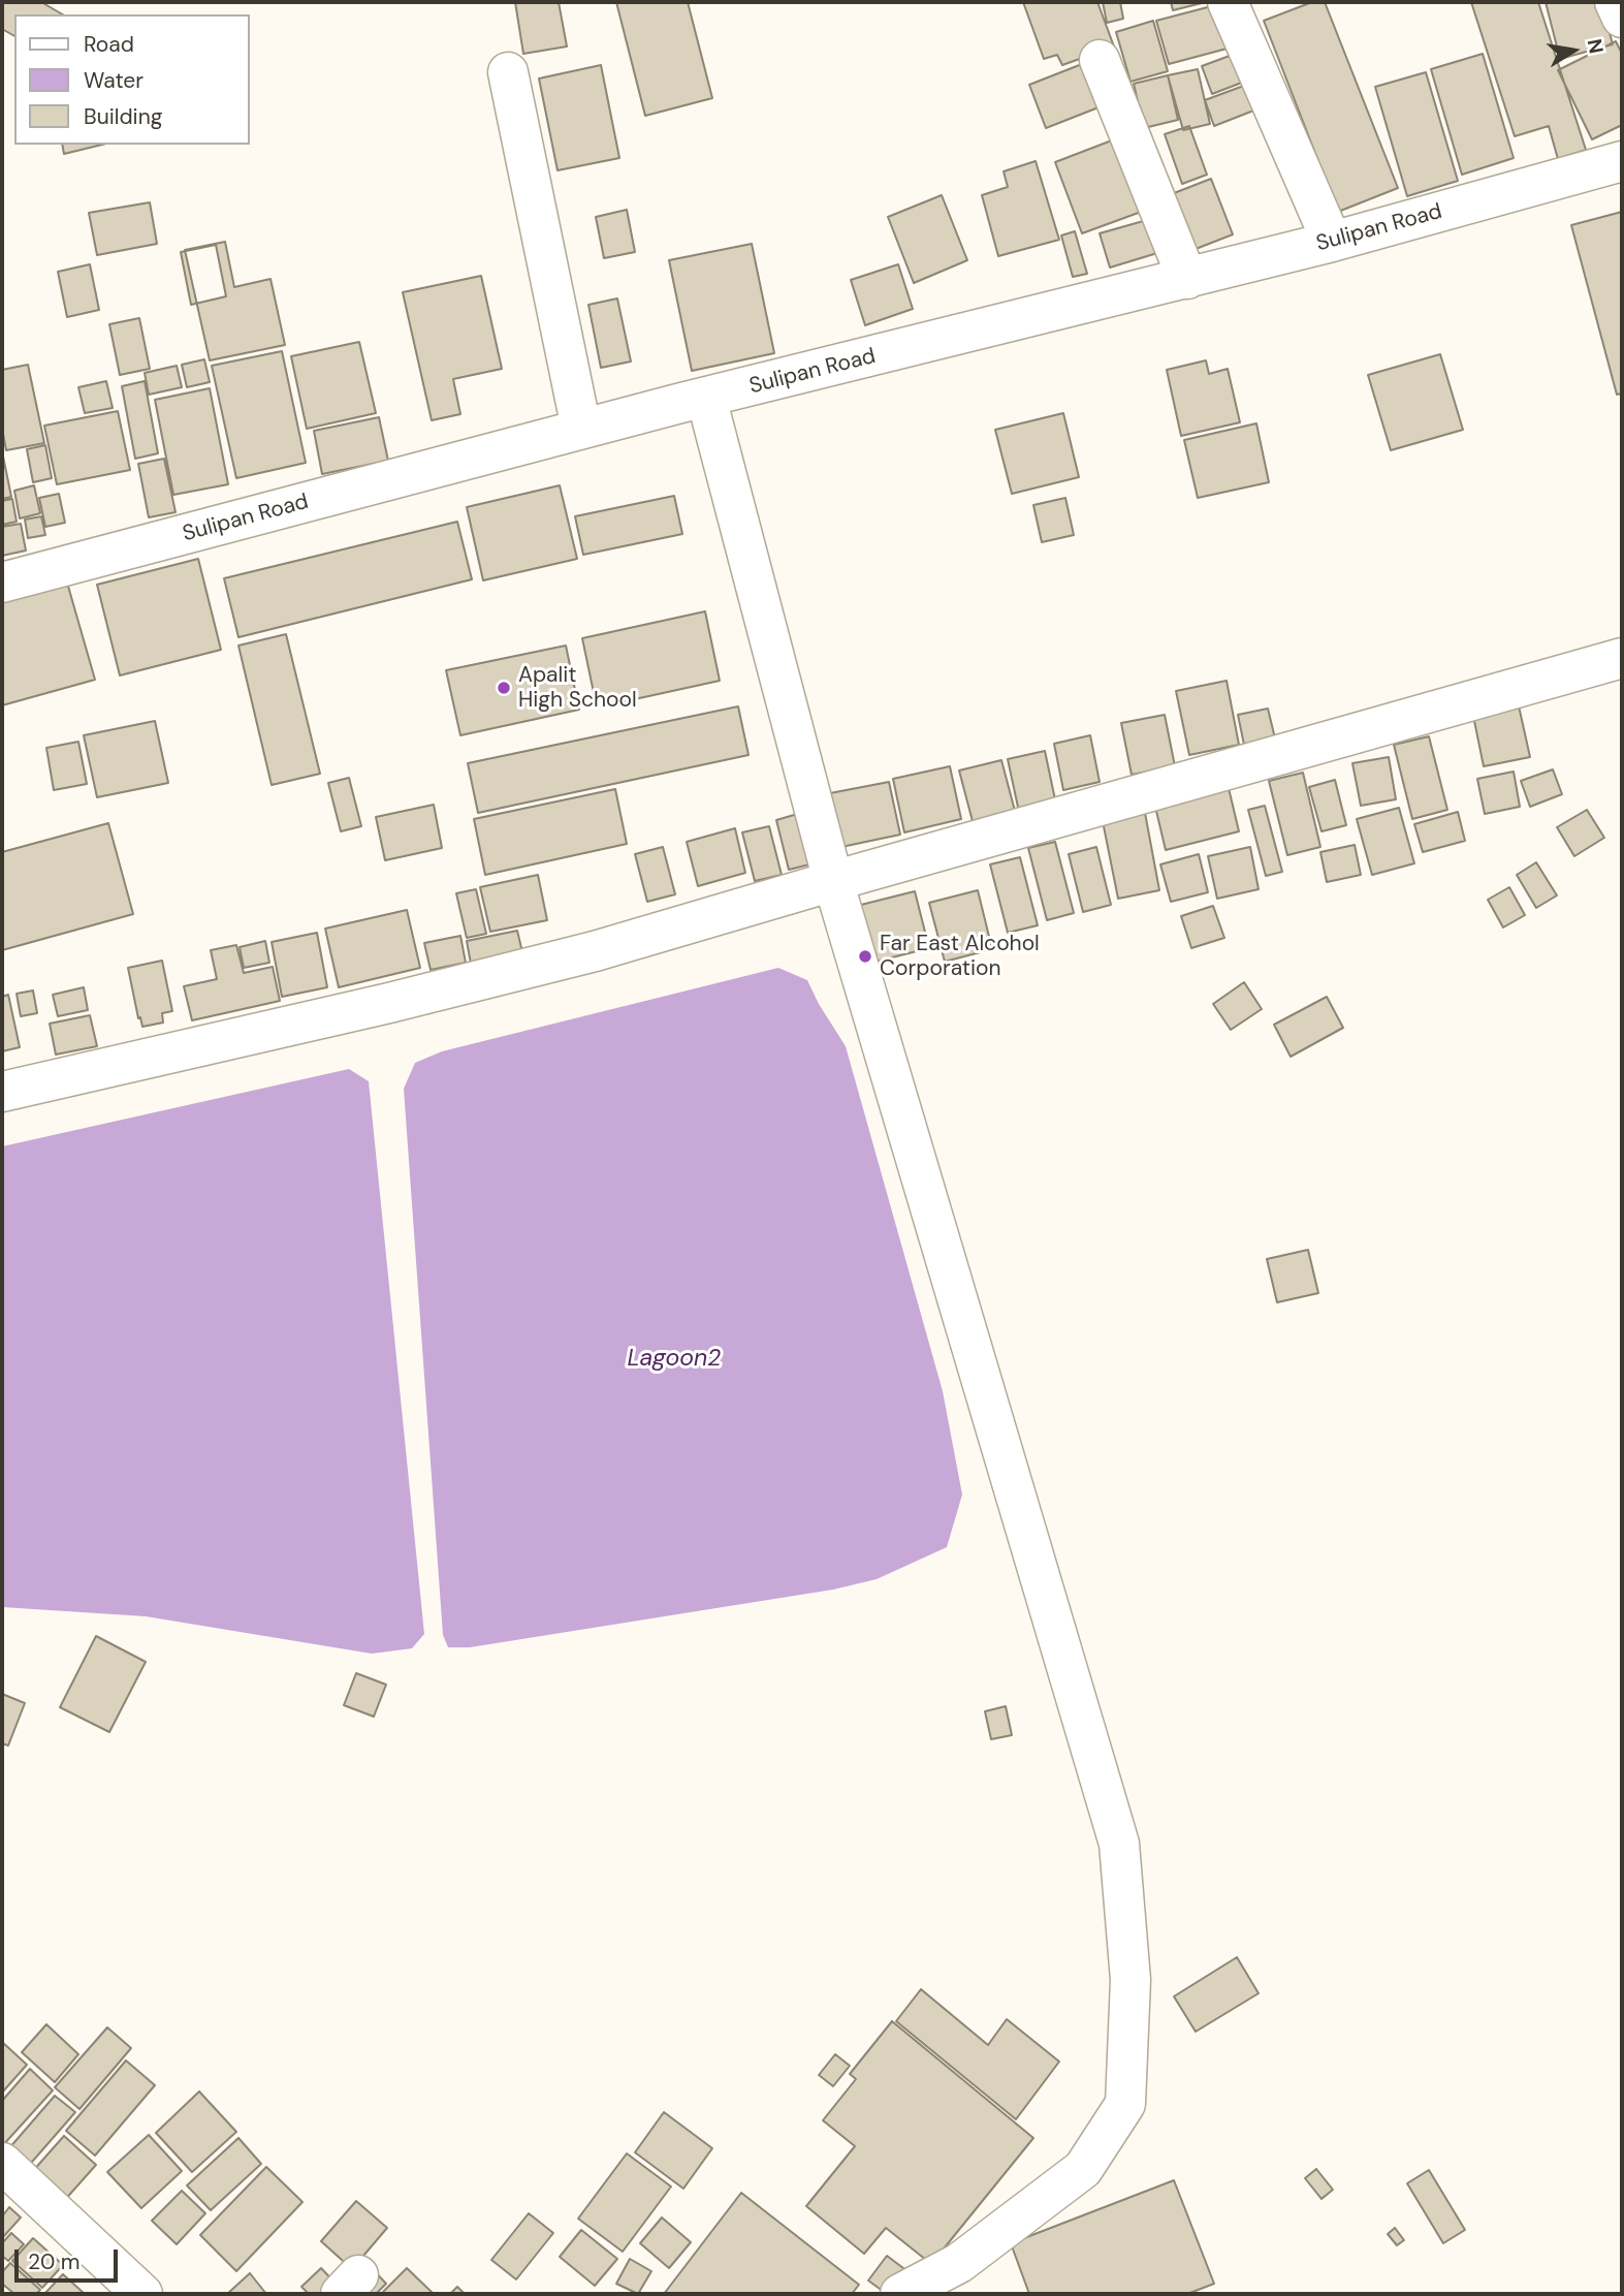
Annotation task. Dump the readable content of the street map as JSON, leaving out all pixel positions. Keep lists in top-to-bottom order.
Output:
{
  "streets": {
    "street": ["Sulipan Road"]
  },
  "water": ["Lagoon2"],
  "places": ["Apalit High School", "Far East Alcohol Corporation"],
  "legend": ["Road", "Water", "Building"],
  "scale_bar": "20 m",
  "north": "right"
}
